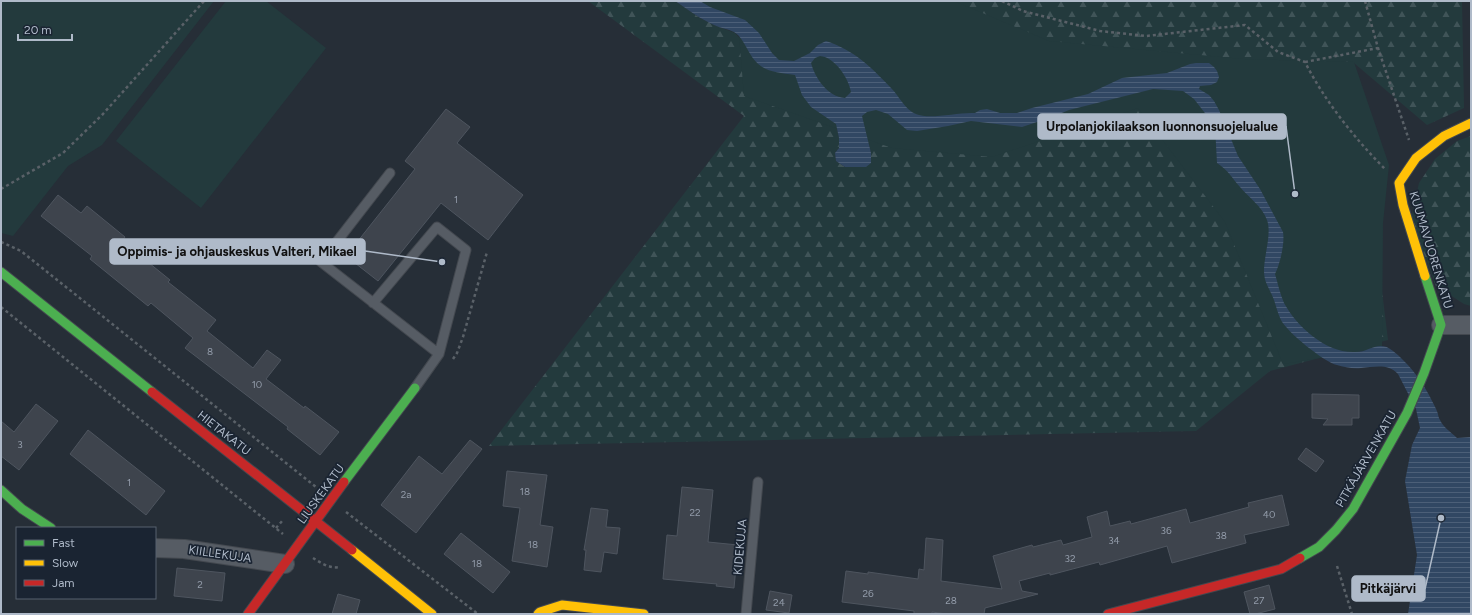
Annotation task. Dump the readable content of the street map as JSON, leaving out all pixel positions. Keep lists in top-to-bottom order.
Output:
{
  "streets": {
    "street": [
      "KUUMAVUORENKATU",
      "HIETAKATU",
      "PITKÄJÄRVENKATU",
      "LIUSKEKATU",
      "KIILLEKUJA"
    ],
    "lane": ["KIDEKUJA"]
  },
  "crossings": [
    ["KUUMAVUORENKATU", "PITKÄJÄRVENKATU"],
    ["HIETAKATU", "LIUSKEKATU"],
    ["LIUSKEKATU", "KIILLEKUJA"]
  ],
  "places": ["Urpolanjokilaakson luonnonsuojelualue", "Oppimis- ja ohjauskeskus Valteri, Mikael", "Pitkäjärvi"],
  "house_numbers": [
    "1",
    "8",
    "10",
    "3",
    "1",
    "18",
    "2a",
    "22",
    "40",
    "36",
    "38",
    "34",
    "18",
    "32",
    "18",
    "2",
    "26",
    "28",
    "27",
    "24"
  ],
  "legend": ["Fast", "Slow", "Jam"],
  "scale_bar": "20 m"
}
